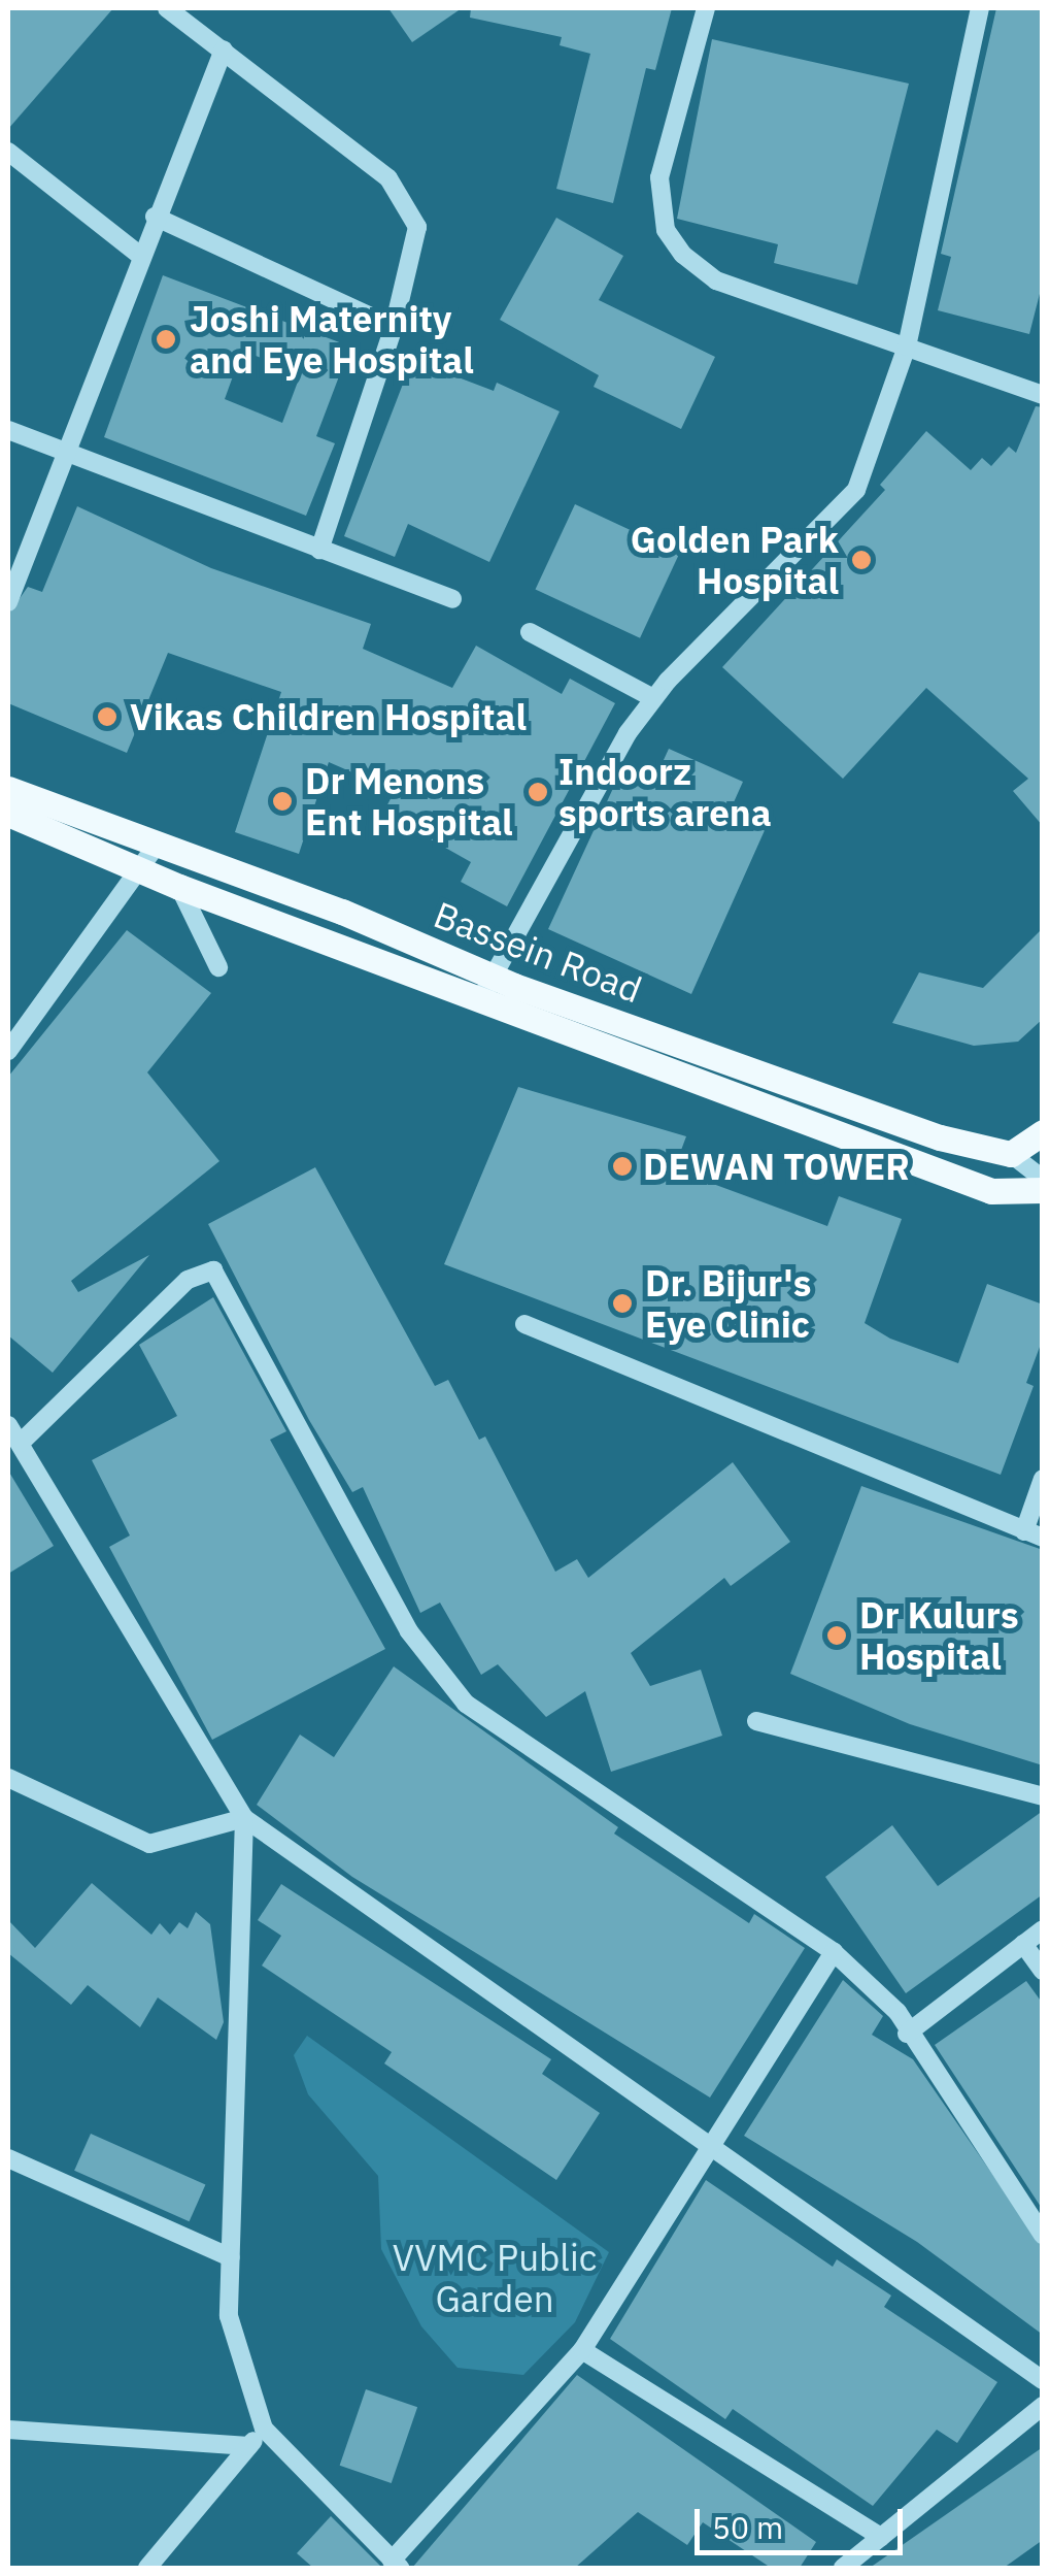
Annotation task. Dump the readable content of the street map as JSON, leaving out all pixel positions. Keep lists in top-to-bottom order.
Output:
{
  "streets": {
    "main road": ["Bassein Road"]
  },
  "parks": ["VVMC Public Garden"],
  "places": [
    "Joshi Maternity and Eye Hospital",
    "Golden Park Hospital",
    "Vikas Children Hospital",
    "Indoorz sports arena",
    "Dr Menons Ent Hospital",
    "DEWAN TOWER",
    "Dr. Bijur's Eye Clinic",
    "Dr Kulurs Hospital"
  ],
  "scale_bar": "50 m"
}
